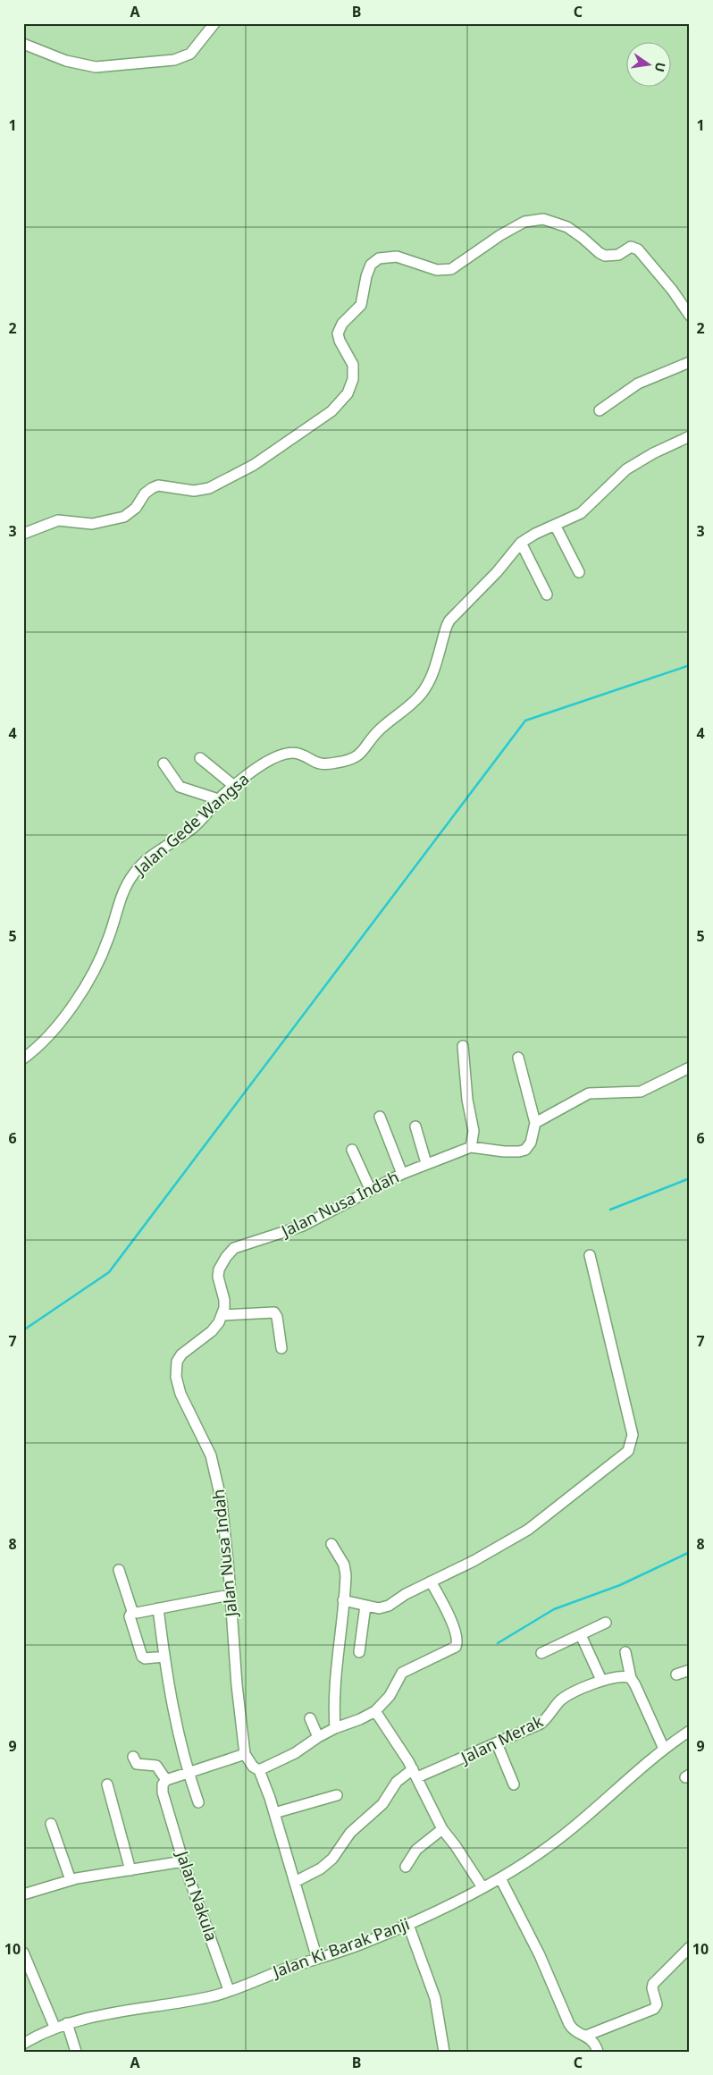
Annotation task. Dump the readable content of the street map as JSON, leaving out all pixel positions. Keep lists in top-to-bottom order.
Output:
{
  "streets": {
    "street": [
      "Jalan Gede Wangsa",
      "Jalan Nusa Indah",
      "Jalan Merak",
      "Jalan Nakula",
      "Jalan Ki Barak Panji"
    ]
  },
  "crossings": [
    ["Jalan Nakula", "Jalan Ki Barak Panji"]
  ],
  "north": "right",
  "grid": {
    "columns": ["A", "B", "C"],
    "rows": [
      "1",
      "2",
      "3",
      "4",
      "5",
      "6",
      "7",
      "8",
      "9",
      "10"
    ]
  }
}
